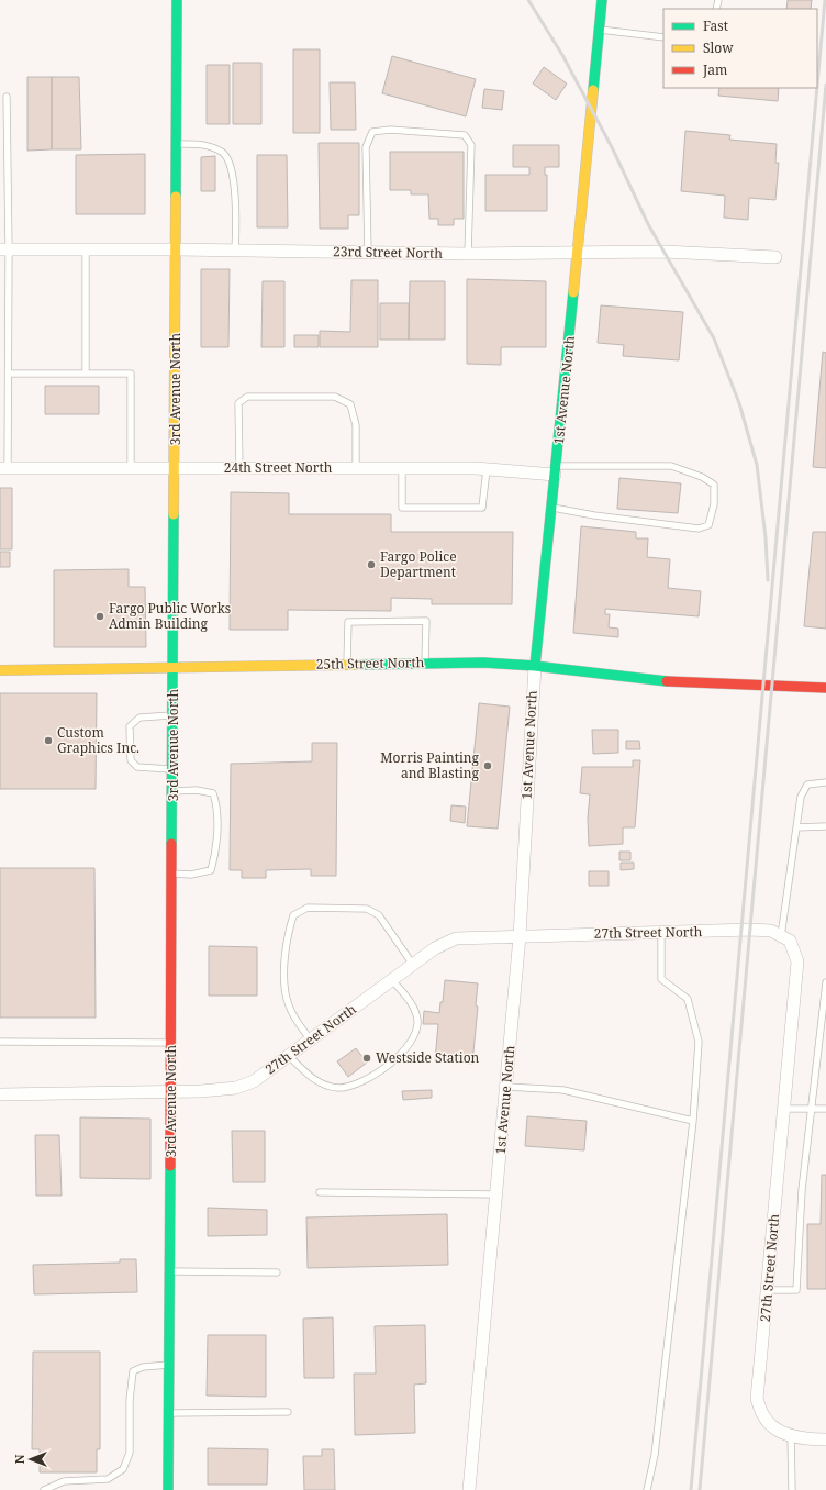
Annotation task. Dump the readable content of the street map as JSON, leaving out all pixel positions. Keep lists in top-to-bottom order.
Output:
{
  "streets": {
    "street": [
      "23rd Street North",
      "3rd Avenue North",
      "1st Avenue North",
      "24th Street North",
      "25th Street North",
      "27th Street North"
    ]
  },
  "crossings": [
    ["23rd Street North", "3rd Avenue North"],
    ["23rd Street North", "1st Avenue North"],
    ["3rd Avenue North", "24th Street North"],
    ["3rd Avenue North", "25th Street North"],
    ["3rd Avenue North", "27th Street North"],
    ["1st Avenue North", "24th Street North"],
    ["1st Avenue North", "25th Street North"],
    ["1st Avenue North", "27th Street North"]
  ],
  "places": [
    "Fargo Police Department",
    "Fargo Public Works Admin Building",
    "Custom Graphics Inc.",
    "Morris Painting and Blasting",
    "Westside Station"
  ],
  "legend": ["Fast", "Slow", "Jam"],
  "north": "left"
}
